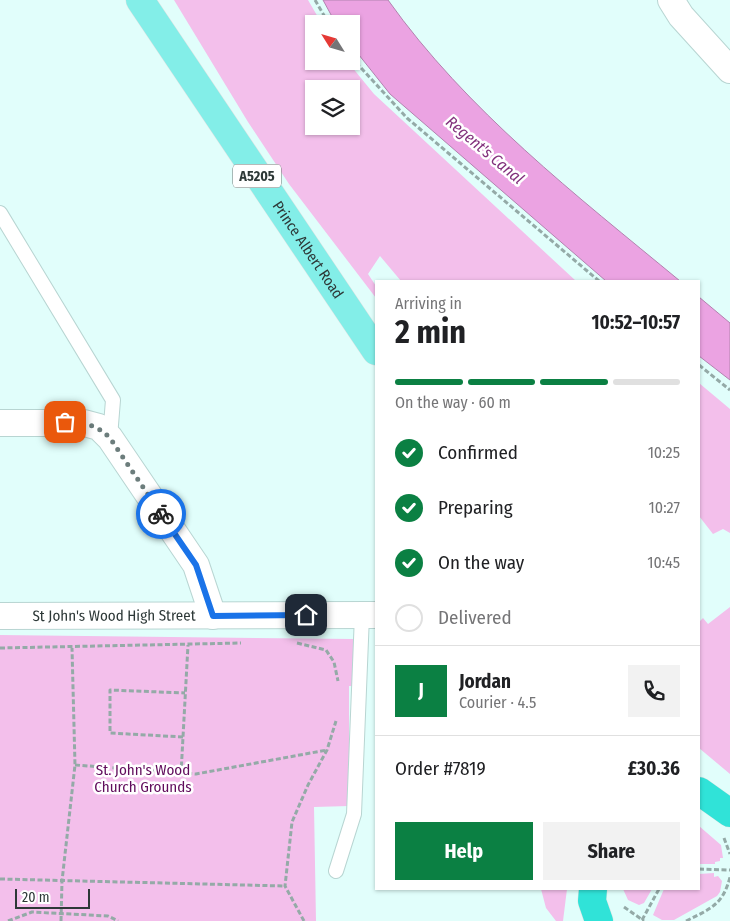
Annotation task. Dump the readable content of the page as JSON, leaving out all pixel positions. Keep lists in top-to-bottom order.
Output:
{
  "streets": {
    "main road": ["A5205", "Prince Albert Road"],
    "street": ["St John's Wood High Street"]
  },
  "water": ["Regent's Canal"],
  "parks": ["St. John's Wood Church Grounds"],
  "scale_bar": "20 m",
  "north": "top left",
  "page": {
    "heading": ["2 min", "Arriving in", "10:52–10:57"],
    "panel": [
      "Jordan",
      "Courier · 4.5",
      "Order #7819",
      "£30.36"
    ],
    "bar": "On the way · 60 m",
    "list": [
      ["Confirmed", "10:25"],
      ["Preparing", "10:27"],
      ["On the way", "10:45"],
      "Delivered"
    ],
    "round": "J",
    "buttons": ["Help", "Share"],
    "scale": "20 m"
  }
}
